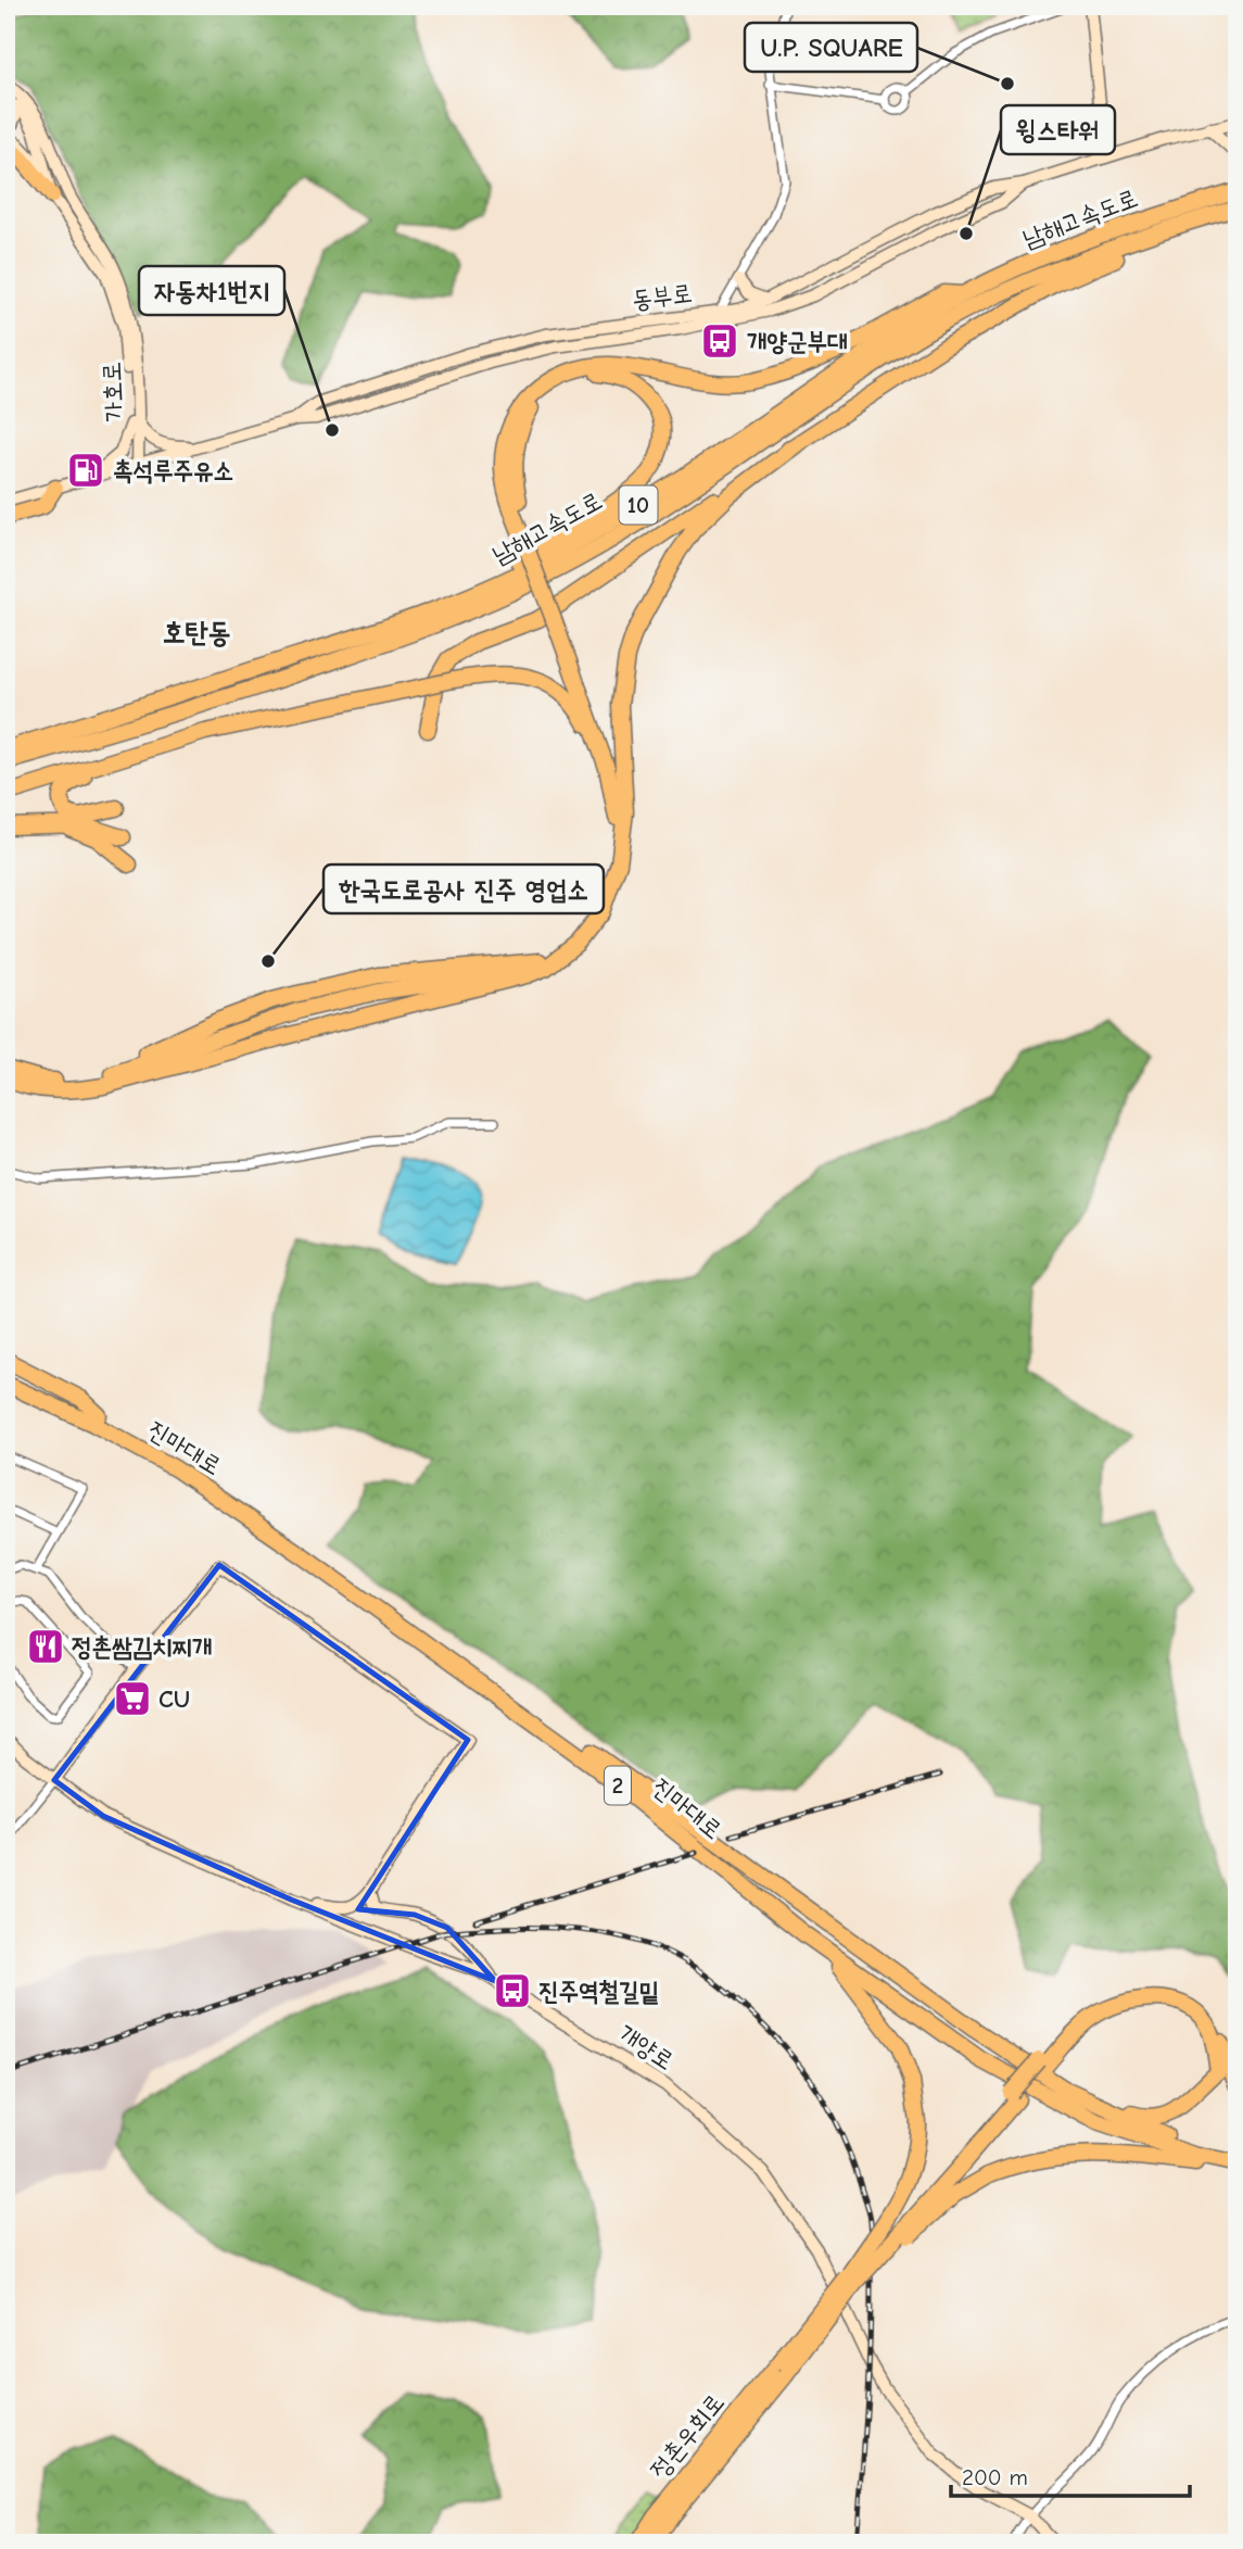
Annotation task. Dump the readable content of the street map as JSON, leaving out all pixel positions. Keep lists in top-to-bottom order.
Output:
{
  "streets": {
    "highway": [
      "남해고속도로",
      "10",
      "진마대로",
      "2",
      "정촌우회로"
    ],
    "street": ["동부로", "가호로", "개양로"]
  },
  "crossings": [
    ["동부로", "가호로"]
  ],
  "districts": ["호탄동"],
  "places": {
    "other": [
      "U.P. SQUARE",
      "윙스타워",
      "자동차1번지",
      "한국도로공사 진주 영업소"
    ],
    "bus stop": ["개양군부대", "진주역철길밑"],
    "fuel station": ["촉석루주유소"],
    "restaurant": ["정촌쌈김치찌개"],
    "supermarket": ["CU"]
  },
  "scale_bar": "200 m"
}
